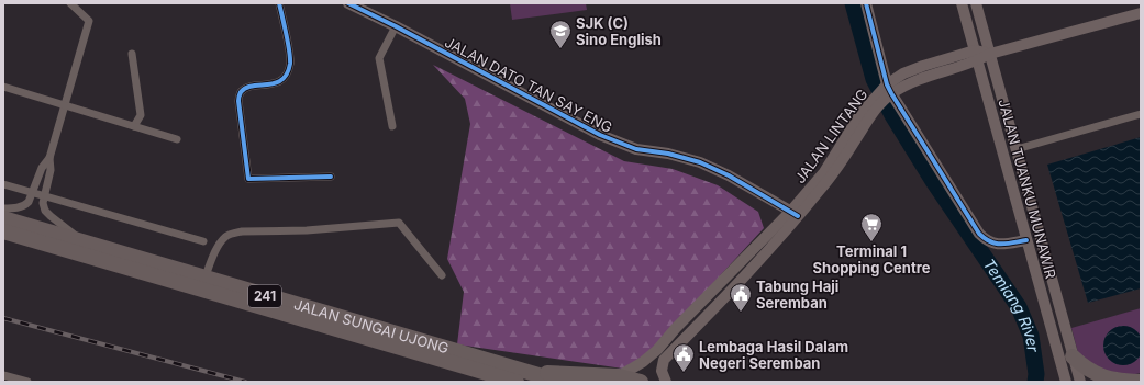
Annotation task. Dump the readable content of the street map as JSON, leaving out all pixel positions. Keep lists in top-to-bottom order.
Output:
{
  "streets": {
    "highway": ["241", "JALAN SUNGAI UJONG"],
    "main road": ["JALAN DATO TAN SAY ENG", "JALAN LINTANG", "JALAN TUANKU MUNAWIR"]
  },
  "crossings": [
    ["JALAN DATO TAN SAY ENG", "JALAN LINTANG"],
    ["JALAN LINTANG", "JALAN TUANKU MUNAWIR"]
  ],
  "water": ["Temiang River"],
  "places": {
    "school or university": ["SJK (C) Sino English"],
    "supermarket": ["Terminal 1 Shopping Centre"],
    "public building": ["Tabung Haji Seremban", "Lembaga Hasil Dalam Negeri Seremban"]
  }
}
